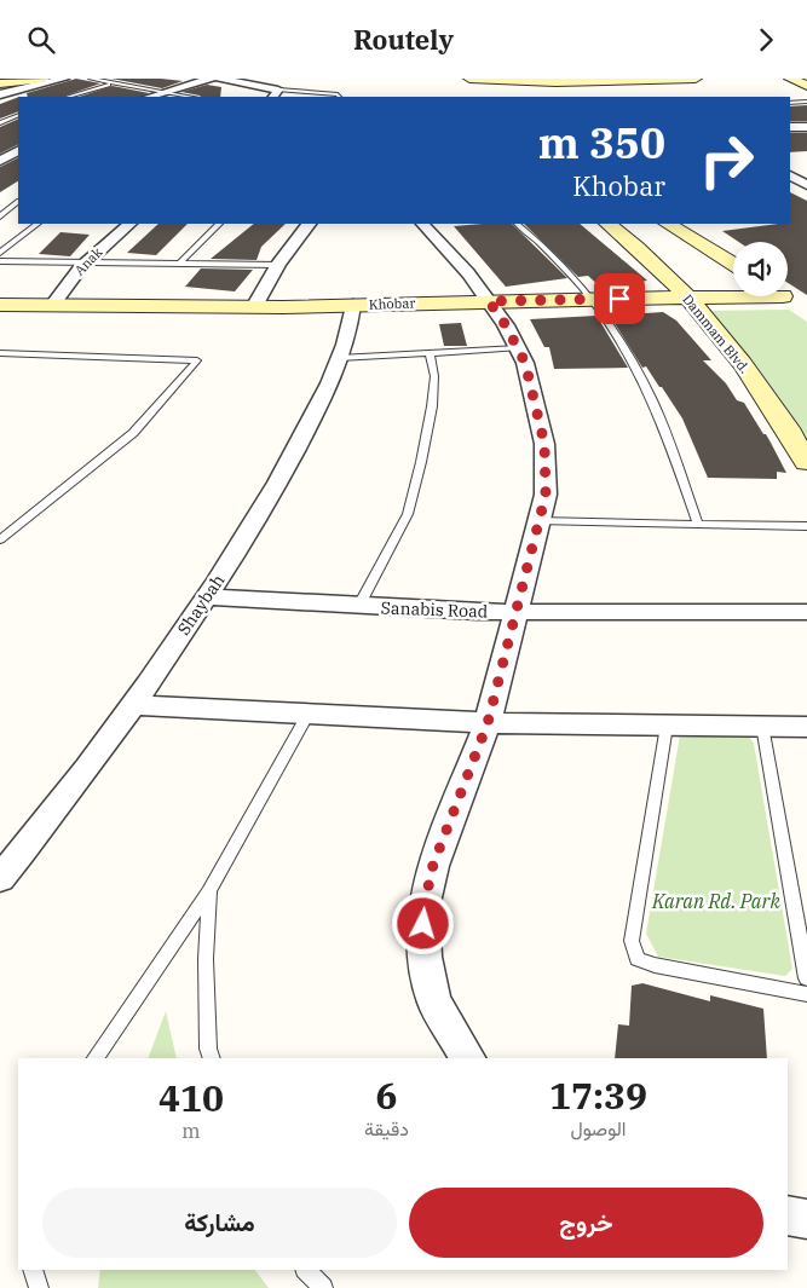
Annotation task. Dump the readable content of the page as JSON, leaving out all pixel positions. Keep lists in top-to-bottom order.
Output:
{
  "streets": {
    "main road": ["Khobar", "Dammam Blvd."],
    "street": ["Anak", "Shaybah", "Sanabis Road"]
  },
  "crossings": [
    ["Anak", "Khobar"],
    ["Khobar", "Dammam Blvd."],
    ["Khobar", "Shaybah"],
    ["Shaybah", "Sanabis Road"]
  ],
  "parks": ["Karan Rd. Park"],
  "page": {
    "header": "Routely",
    "turn": ["350 m", "Khobar"],
    "eta": [
      "17:39",
      "الوصول",
      "6",
      "دقيقة",
      "410",
      "m"
    ],
    "buttons": ["خروج", "مشاركة"]
  }
}
